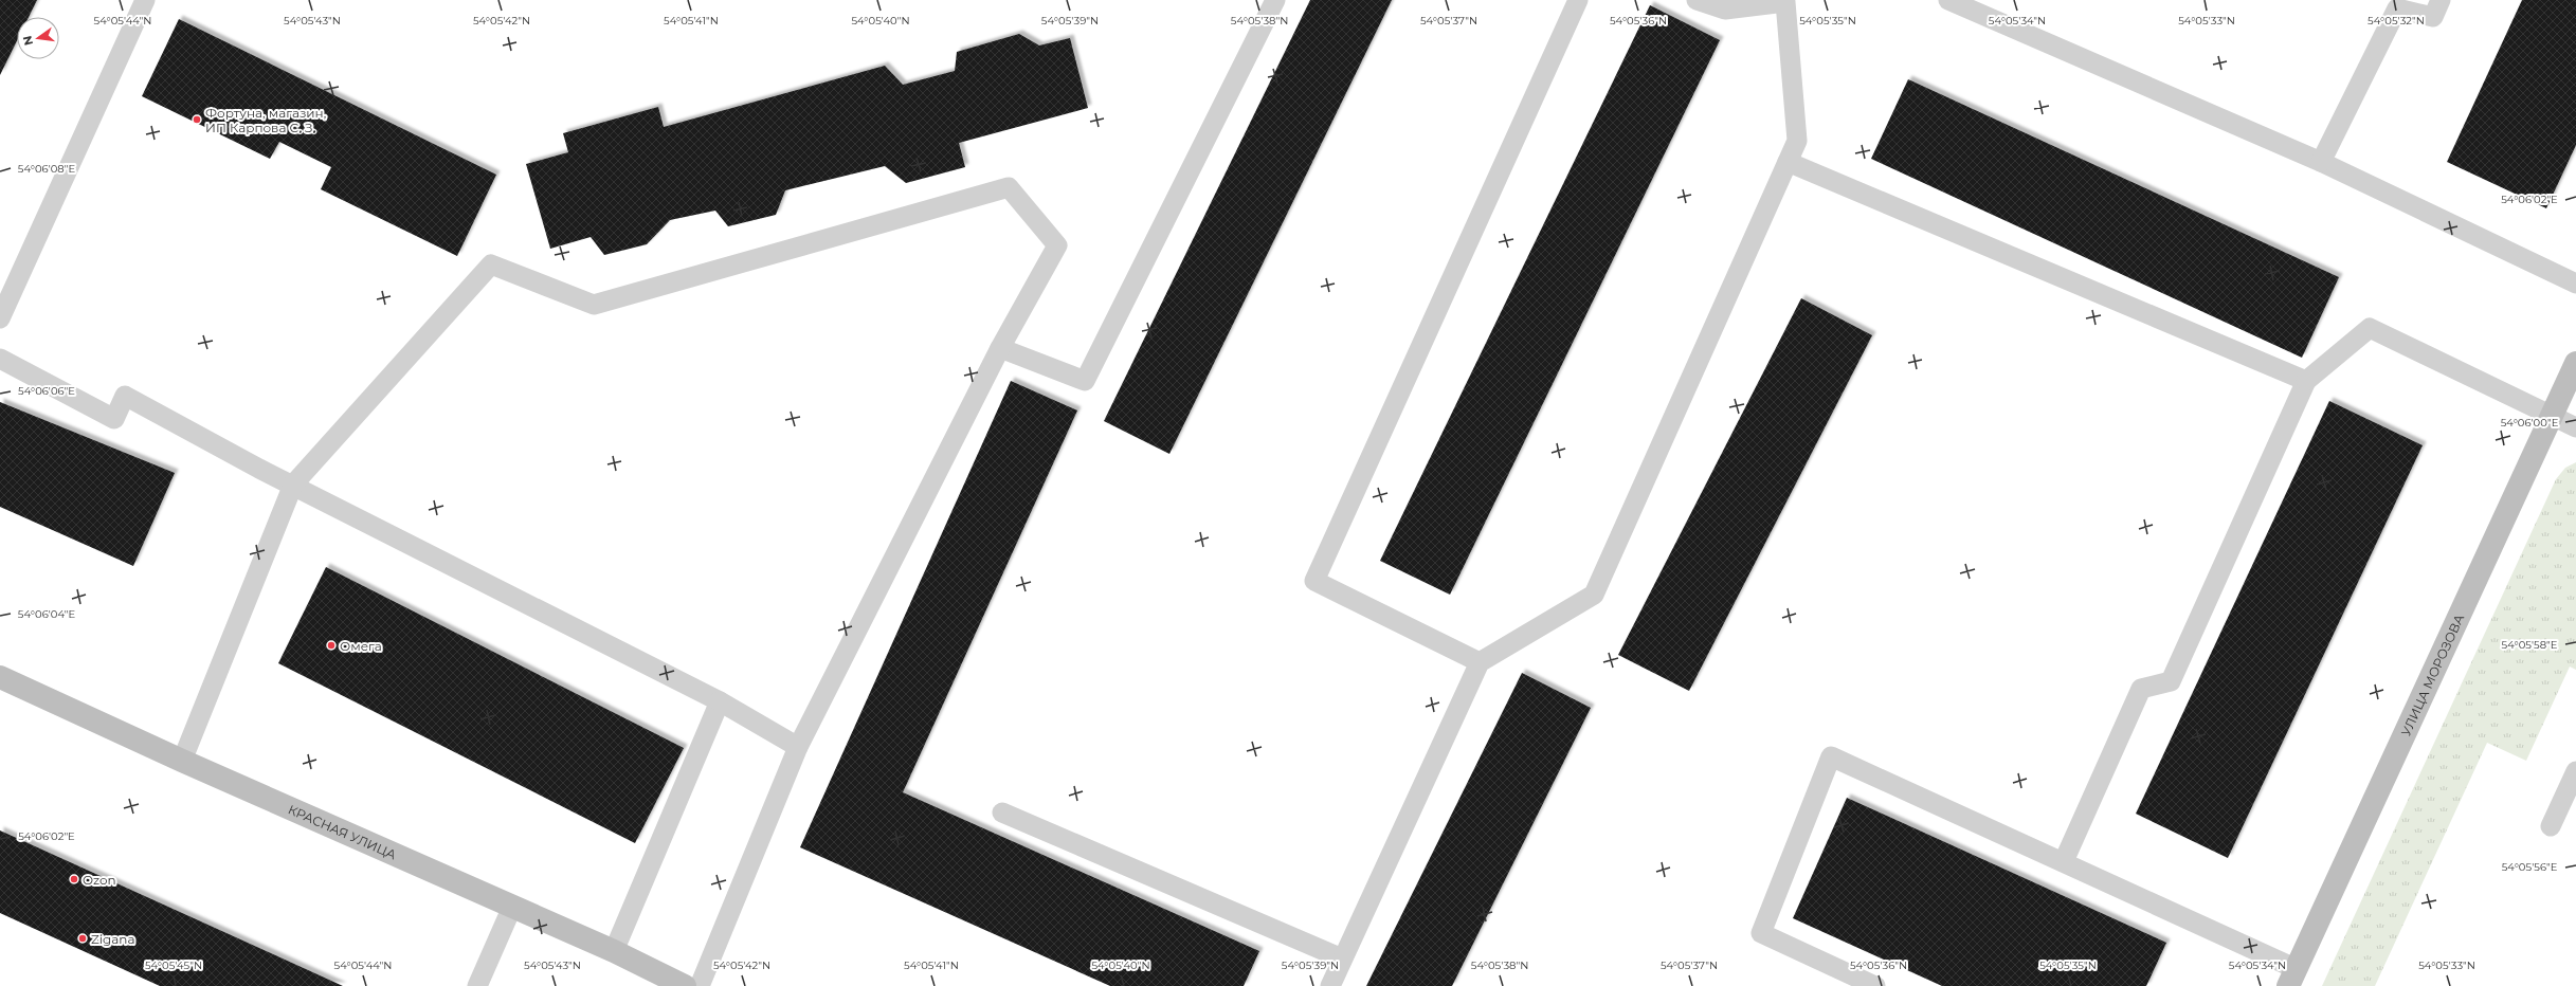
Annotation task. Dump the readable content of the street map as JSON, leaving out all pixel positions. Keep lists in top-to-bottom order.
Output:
{
  "streets": {
    "street": ["УЛИЦА МОРОЗОВА", "КРАСНАЯ УЛИЦА"]
  },
  "places": [
    "Фортуна, магазин, ИП Карпова С. З.",
    "Омега",
    "Ozon",
    "Zigana"
  ],
  "north": "left",
  "coordinates": [
    "54°05'44\"N",
    "54°05'43\"N",
    "54°05'42\"N",
    "54°05'41\"N",
    "54°05'40\"N",
    "54°05'39\"N",
    "54°05'38\"N",
    "54°05'37\"N",
    "54°05'36\"N",
    "54°05'35\"N",
    "54°05'34\"N",
    "54°05'33\"N",
    "54°05'32\"N",
    "54°06'08\"E",
    "54°06'02\"E",
    "54°06'06\"E",
    "54°06'00\"E",
    "54°06'04\"E",
    "54°05'58\"E",
    "54°05'56\"E",
    "54°05'45\"N"
  ]
}
